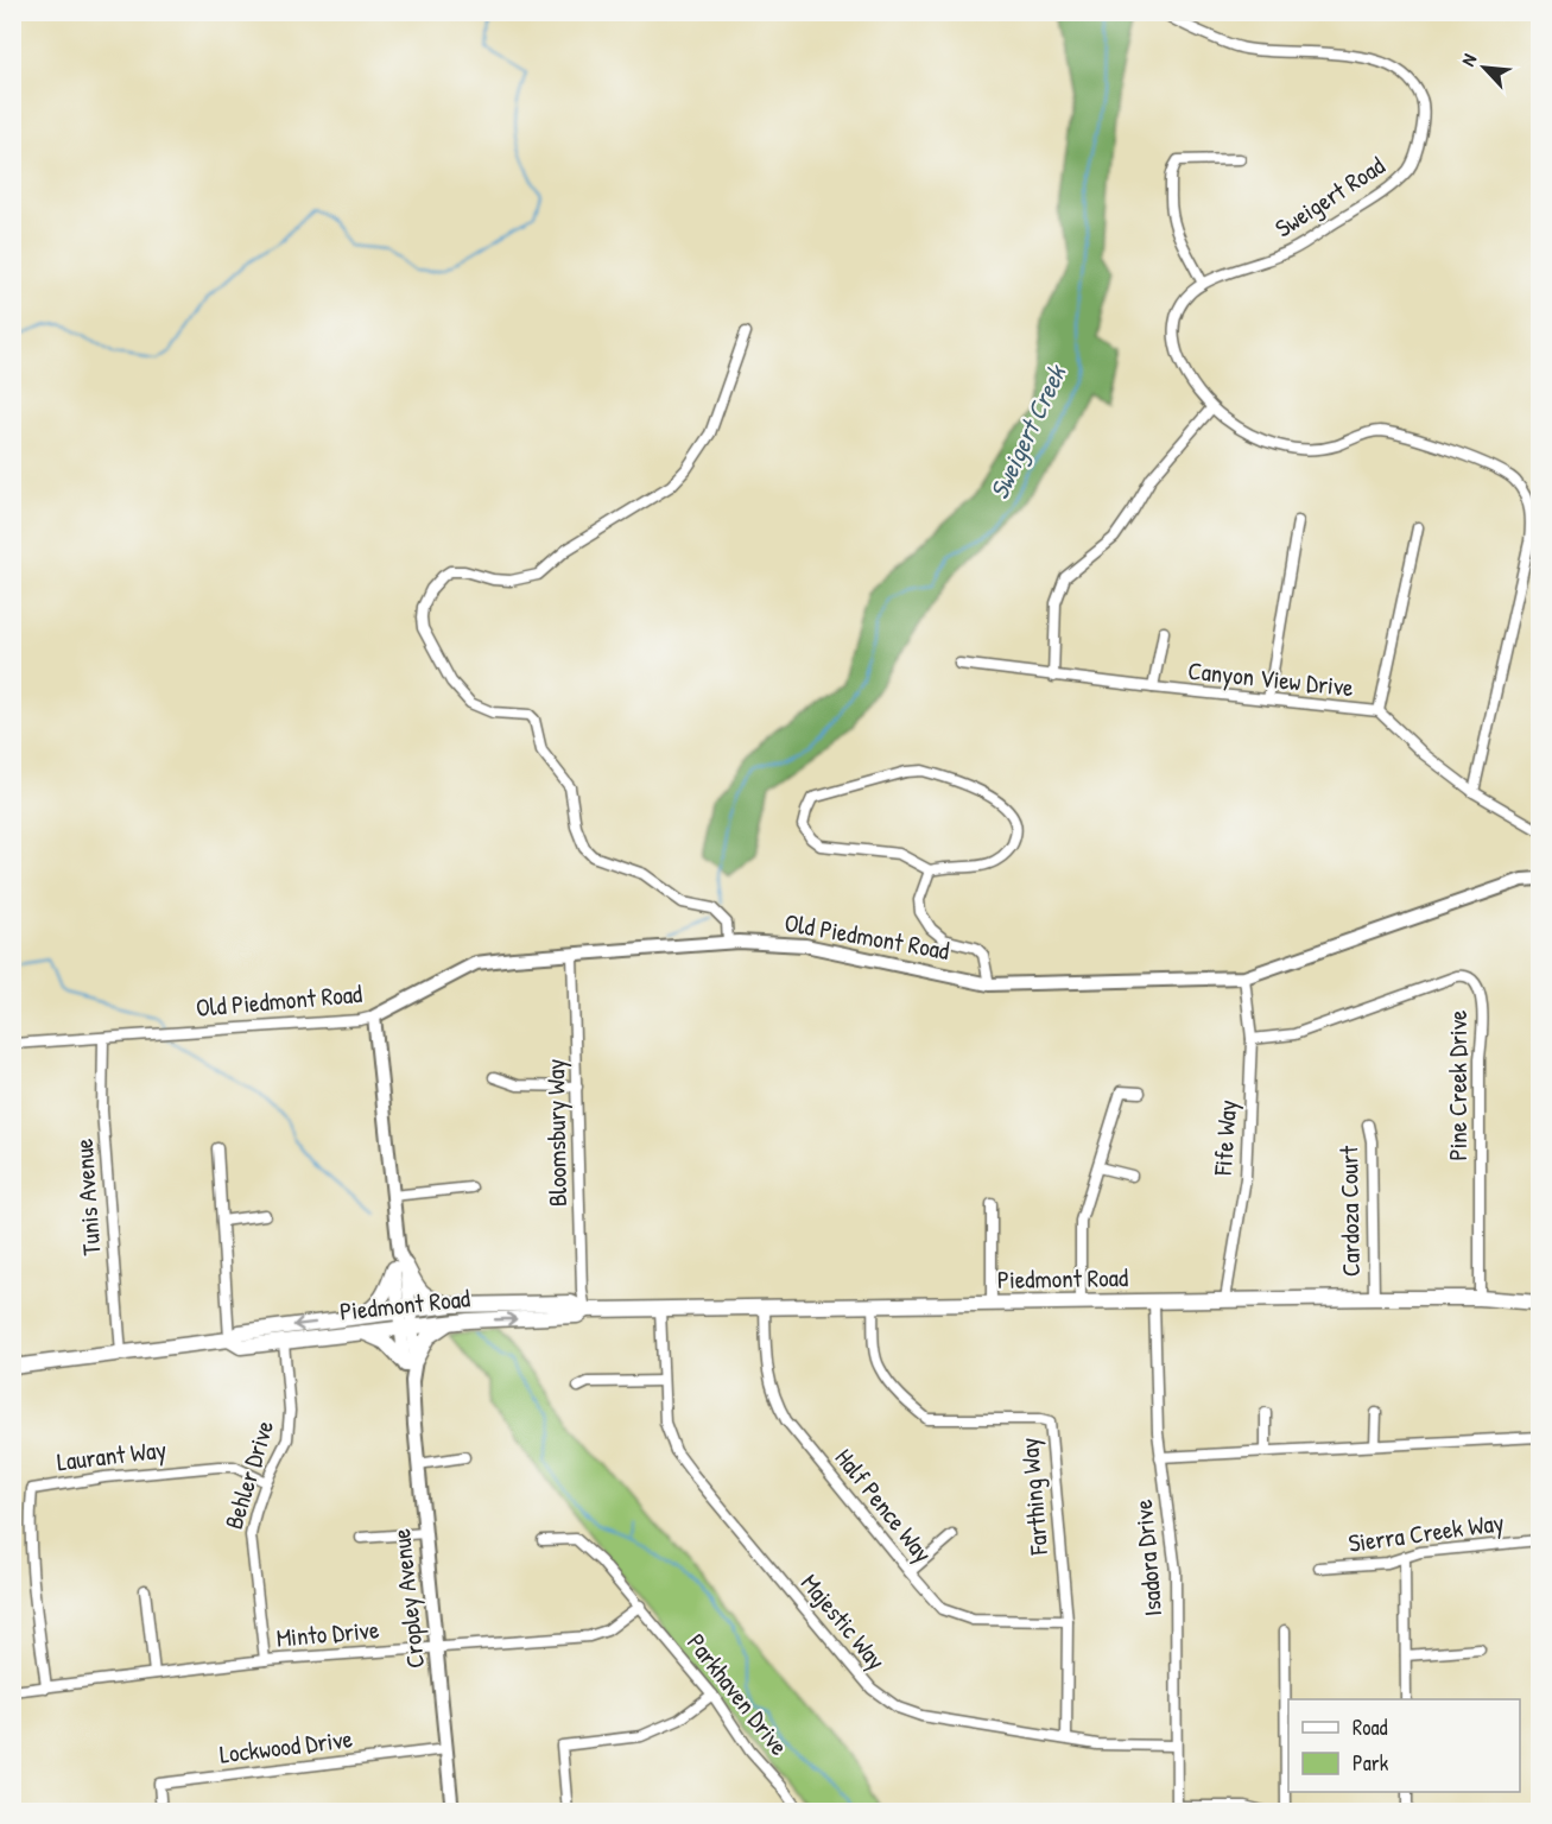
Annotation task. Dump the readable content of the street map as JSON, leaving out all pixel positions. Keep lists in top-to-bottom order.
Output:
{
  "streets": {
    "main road": ["Piedmont Road"],
    "street": [
      "Sweigert Road",
      "Canyon View Drive",
      "Old Piedmont Road",
      "Pine Creek Drive",
      "Bloomsbury Way",
      "Fife Way",
      "Tunis Avenue",
      "Cardoza Court",
      "Laurant Way",
      "Behler Drive",
      "Farthing Way",
      "Half Pence Way",
      "Sierra Creek Way",
      "Isadora Drive",
      "Cropley Avenue",
      "Majestic Way",
      "Minto Drive",
      "Parkhaven Drive",
      "Lockwood Drive"
    ]
  },
  "crossings": [
    ["Sweigert Road", "Canyon View Drive"],
    ["Old Piedmont Road", "Bloomsbury Way"],
    ["Old Piedmont Road", "Fife Way"],
    ["Old Piedmont Road", "Tunis Avenue"],
    ["Old Piedmont Road", "Cropley Avenue"],
    ["Pine Creek Drive", "Fife Way"],
    ["Pine Creek Drive", "Piedmont Road"],
    ["Bloomsbury Way", "Piedmont Road"],
    ["Fife Way", "Piedmont Road"],
    ["Tunis Avenue", "Piedmont Road"],
    ["Cardoza Court", "Piedmont Road"],
    ["Piedmont Road", "Behler Drive"],
    ["Piedmont Road", "Farthing Way"],
    ["Piedmont Road", "Half Pence Way"],
    ["Piedmont Road", "Isadora Drive"],
    ["Piedmont Road", "Cropley Avenue"],
    ["Piedmont Road", "Majestic Way"],
    ["Laurant Way", "Behler Drive"],
    ["Laurant Way", "Minto Drive"],
    ["Behler Drive", "Minto Drive"],
    ["Farthing Way", "Half Pence Way"],
    ["Farthing Way", "Majestic Way"],
    ["Isadora Drive", "Majestic Way"],
    ["Cropley Avenue", "Minto Drive"],
    ["Cropley Avenue", "Lockwood Drive"],
    ["Minto Drive", "Parkhaven Drive"]
  ],
  "water": ["Sweigert Creek"],
  "legend": ["Road", "Park"],
  "north": "top left"
}
